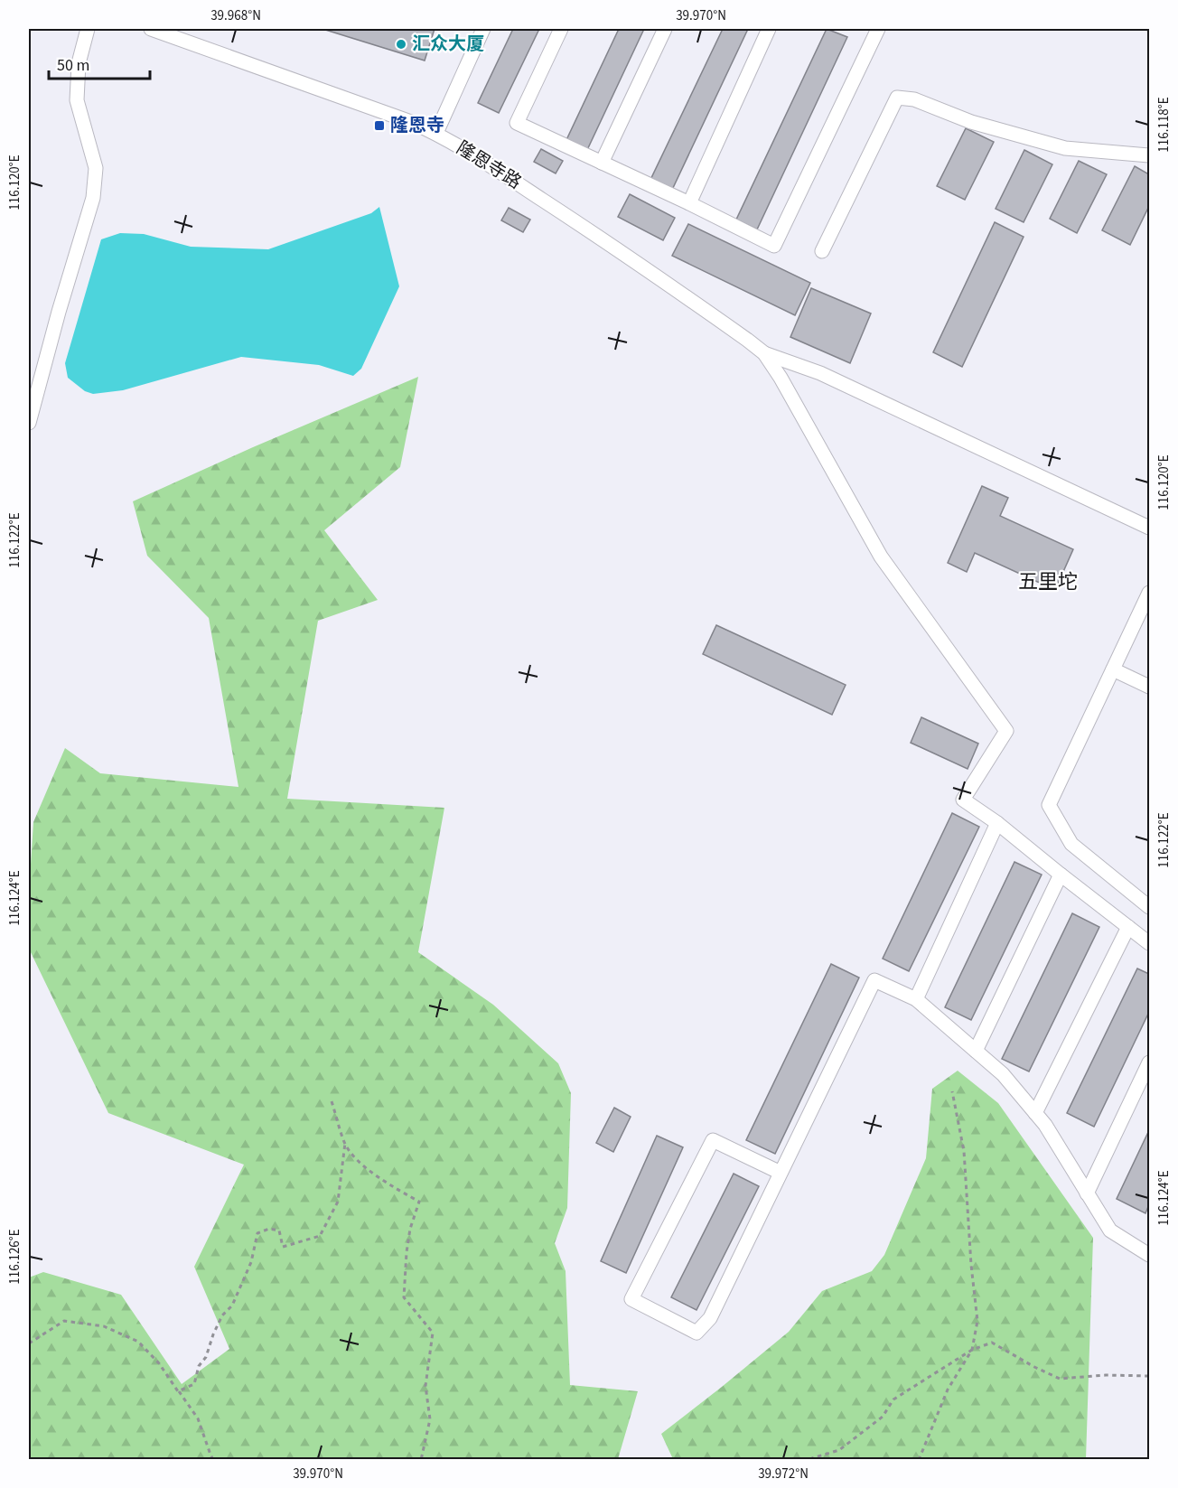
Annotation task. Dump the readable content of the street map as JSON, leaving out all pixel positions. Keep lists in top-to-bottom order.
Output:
{
  "streets": {
    "street": ["隆恩寺路"]
  },
  "districts": ["五里坨"],
  "places": {
    "other": ["汇众大厦"],
    "transit": ["隆恩寺"]
  },
  "scale_bar": "50 m",
  "coordinates": [
    "39.968°N",
    "39.970°N",
    "116.118°E",
    "116.120°E",
    "116.122°E",
    "116.124°E",
    "116.126°E",
    "39.972°N"
  ]
}
